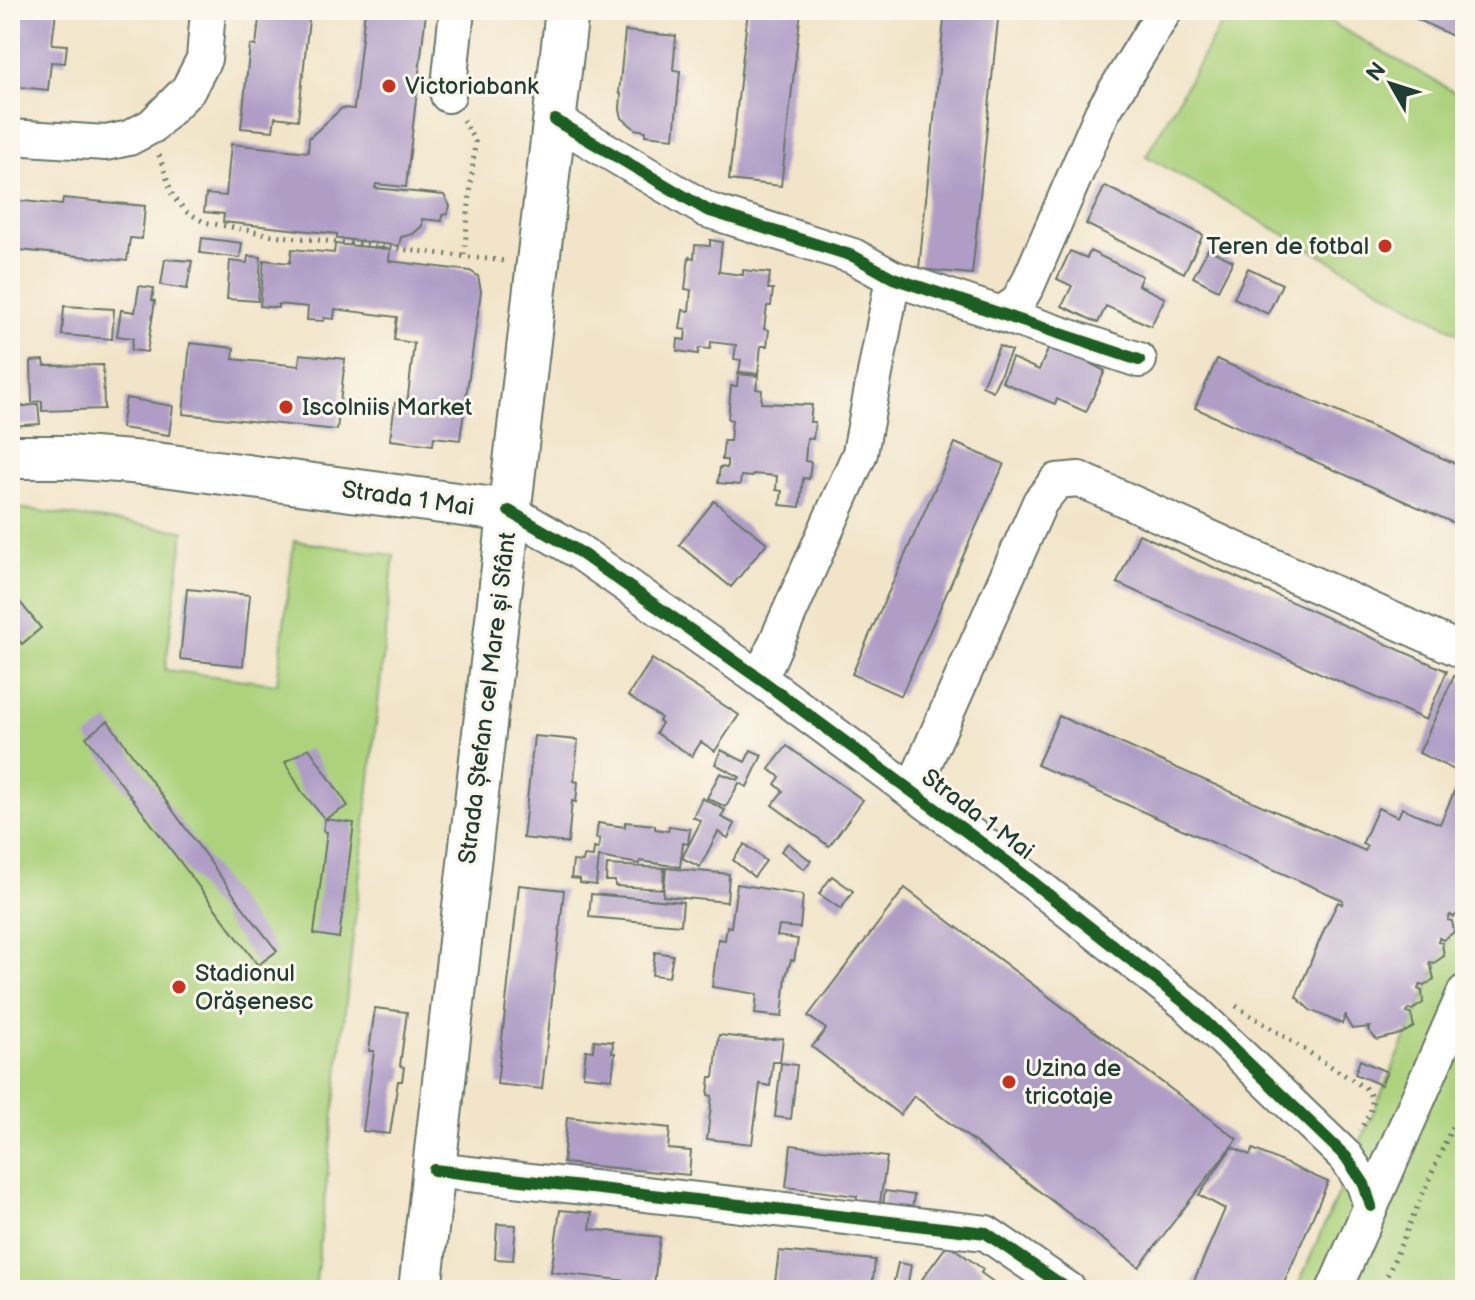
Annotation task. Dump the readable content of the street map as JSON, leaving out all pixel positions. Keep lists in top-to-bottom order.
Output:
{
  "streets": {
    "main road": ["Strada 1 Mai", "Strada Ștefan cel Mare și Sfânt"]
  },
  "crossings": [
    ["Strada 1 Mai", "Strada Ștefan cel Mare și Sfânt"]
  ],
  "places": [
    "Victoriabank",
    "Teren de fotbal",
    "Iscolniis Market",
    "Stadionul Orășenesc",
    "Uzina de tricotaje"
  ],
  "north": "top left"
}
